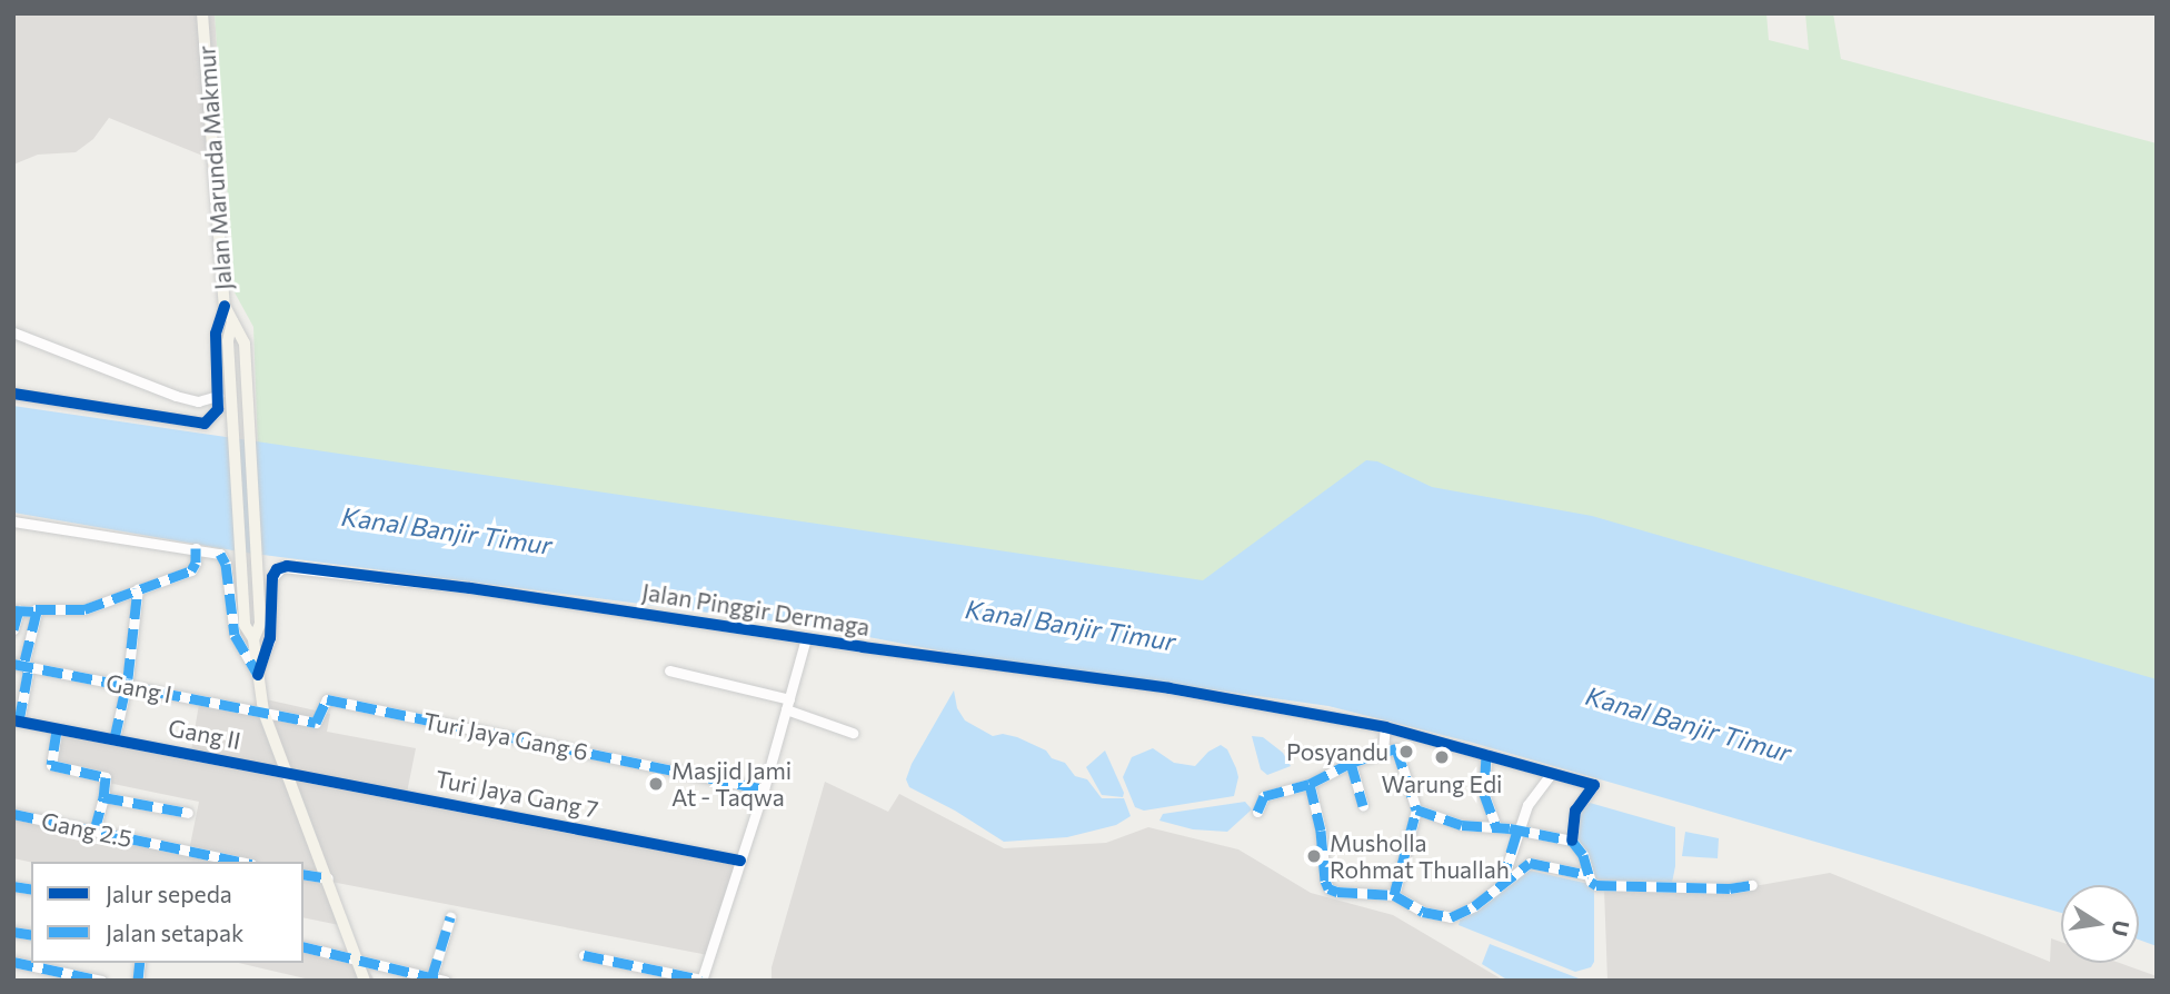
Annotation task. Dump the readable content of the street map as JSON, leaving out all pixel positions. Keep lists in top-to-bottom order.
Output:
{
  "streets": {
    "main road": ["Jalan Marunda Makmur"],
    "street": [
      "Jalan Pinggir Dermaga",
      "Gang I",
      "Gang II",
      "Turi Jaya Gang 6",
      "Turi Jaya Gang 7",
      "Gang 2.5"
    ]
  },
  "crossings": [
    ["Jalan Marunda Makmur", "Jalan Pinggir Dermaga"],
    ["Jalan Marunda Makmur", "Gang I"],
    ["Jalan Marunda Makmur", "Gang II"],
    ["Jalan Marunda Makmur", "Turi Jaya Gang 6"],
    ["Jalan Marunda Makmur", "Turi Jaya Gang 7"],
    ["Gang I", "Turi Jaya Gang 6"],
    ["Gang II", "Turi Jaya Gang 7"]
  ],
  "water": ["Kanal Banjir Timur"],
  "places": [
    "Posyandu",
    "Warung Edi",
    "Masjid Jami At - Taqwa",
    "Musholla Rohmat Thuallah"
  ],
  "legend": ["Jalur sepeda", "Jalan setapak"],
  "north": "right"
}
